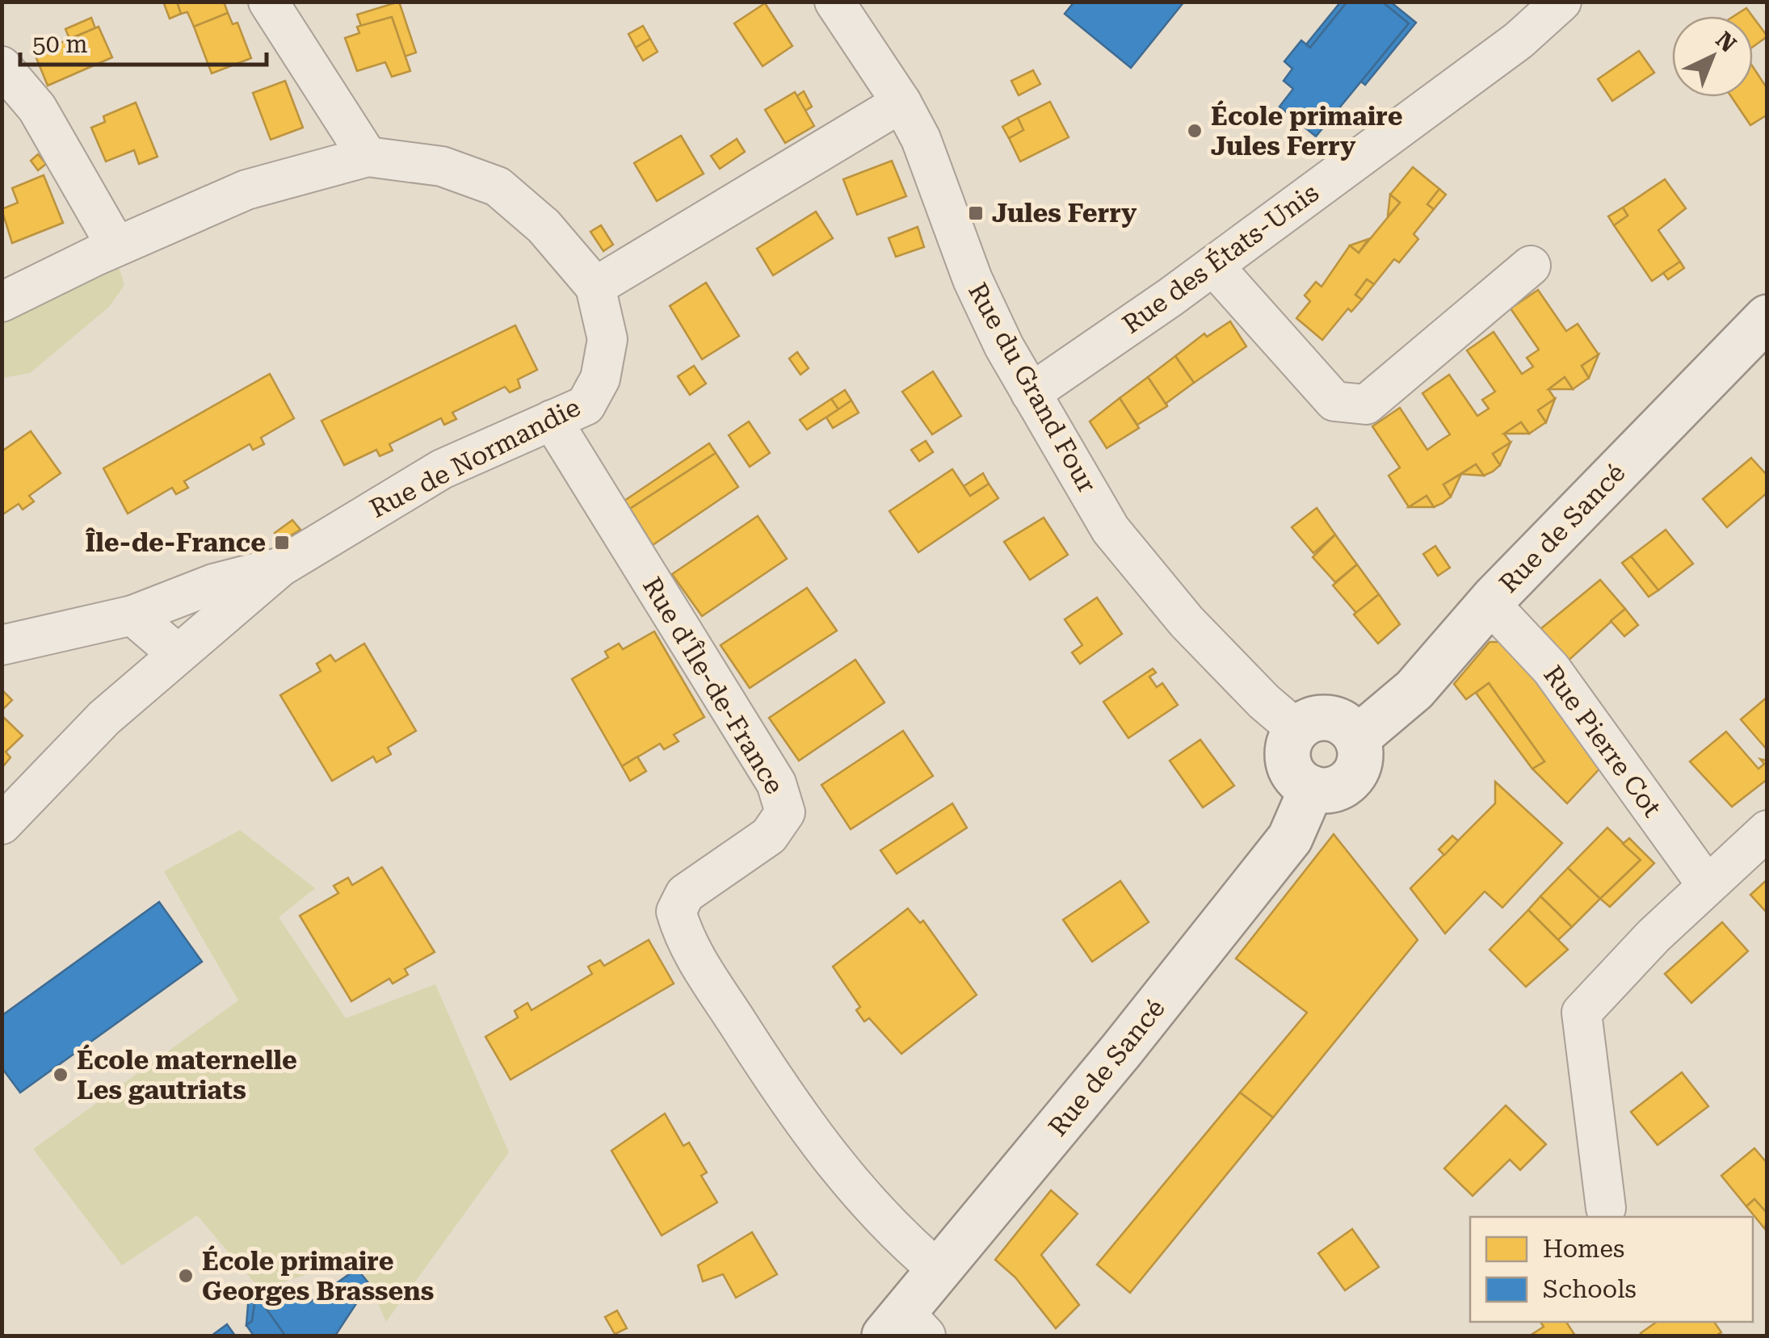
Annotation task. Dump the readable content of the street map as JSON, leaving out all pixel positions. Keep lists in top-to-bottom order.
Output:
{
  "streets": {
    "street": [
      "Rue des États-Unis",
      "Rue du Grand Four",
      "Rue de Normandie",
      "Rue de Sancé",
      "Rue d'Île-de-France",
      "Rue Pierre Cot"
    ]
  },
  "crossings": [
    ["Rue des États-Unis", "Rue du Grand Four"],
    ["Rue du Grand Four", "Rue de Sancé"],
    ["Rue de Normandie", "Rue d'Île-de-France"],
    ["Rue de Sancé", "Rue d'Île-de-France"],
    ["Rue de Sancé", "Rue Pierre Cot"]
  ],
  "places": {
    "other": ["École primaire Jules Ferry", "École maternelle Les gautriats", "École primaire Georges Brassens"],
    "transit": ["Jules Ferry", "Île-de-France"]
  },
  "legend": ["Homes", "Schools"],
  "scale_bar": "50 m",
  "north": "top right"
}
